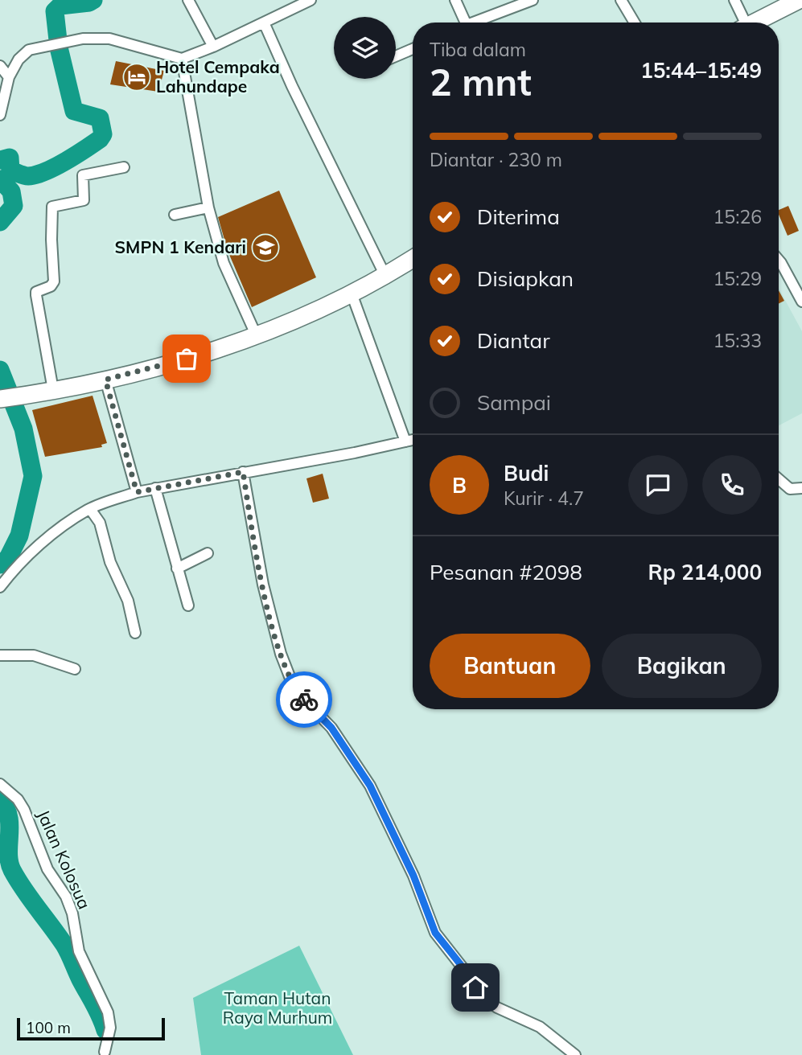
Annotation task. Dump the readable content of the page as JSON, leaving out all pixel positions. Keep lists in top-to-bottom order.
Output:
{
  "streets": {
    "street": ["Jalan Kolosua"]
  },
  "parks": ["Taman Hutan Raya Murhum"],
  "places": {
    "hotel": ["Hotel Cempaka Lahundape"],
    "school or university": ["SMPN 1 Kendari"]
  },
  "scale_bar": "100 m",
  "page": {
    "heading": ["2 mnt", "Tiba dalam", "15:44–15:49"],
    "panel": [
      "Budi",
      "Kurir · 4.7",
      "Pesanan #2098",
      "Rp 214,000"
    ],
    "bar": "Diantar · 230 m",
    "list": [
      ["Diterima", "15:26"],
      ["Disiapkan", "15:29"],
      ["Diantar", "15:33"],
      "Sampai"
    ],
    "round": "B",
    "buttons": ["Bantuan", "Bagikan"],
    "scale": "100 m"
  }
}
